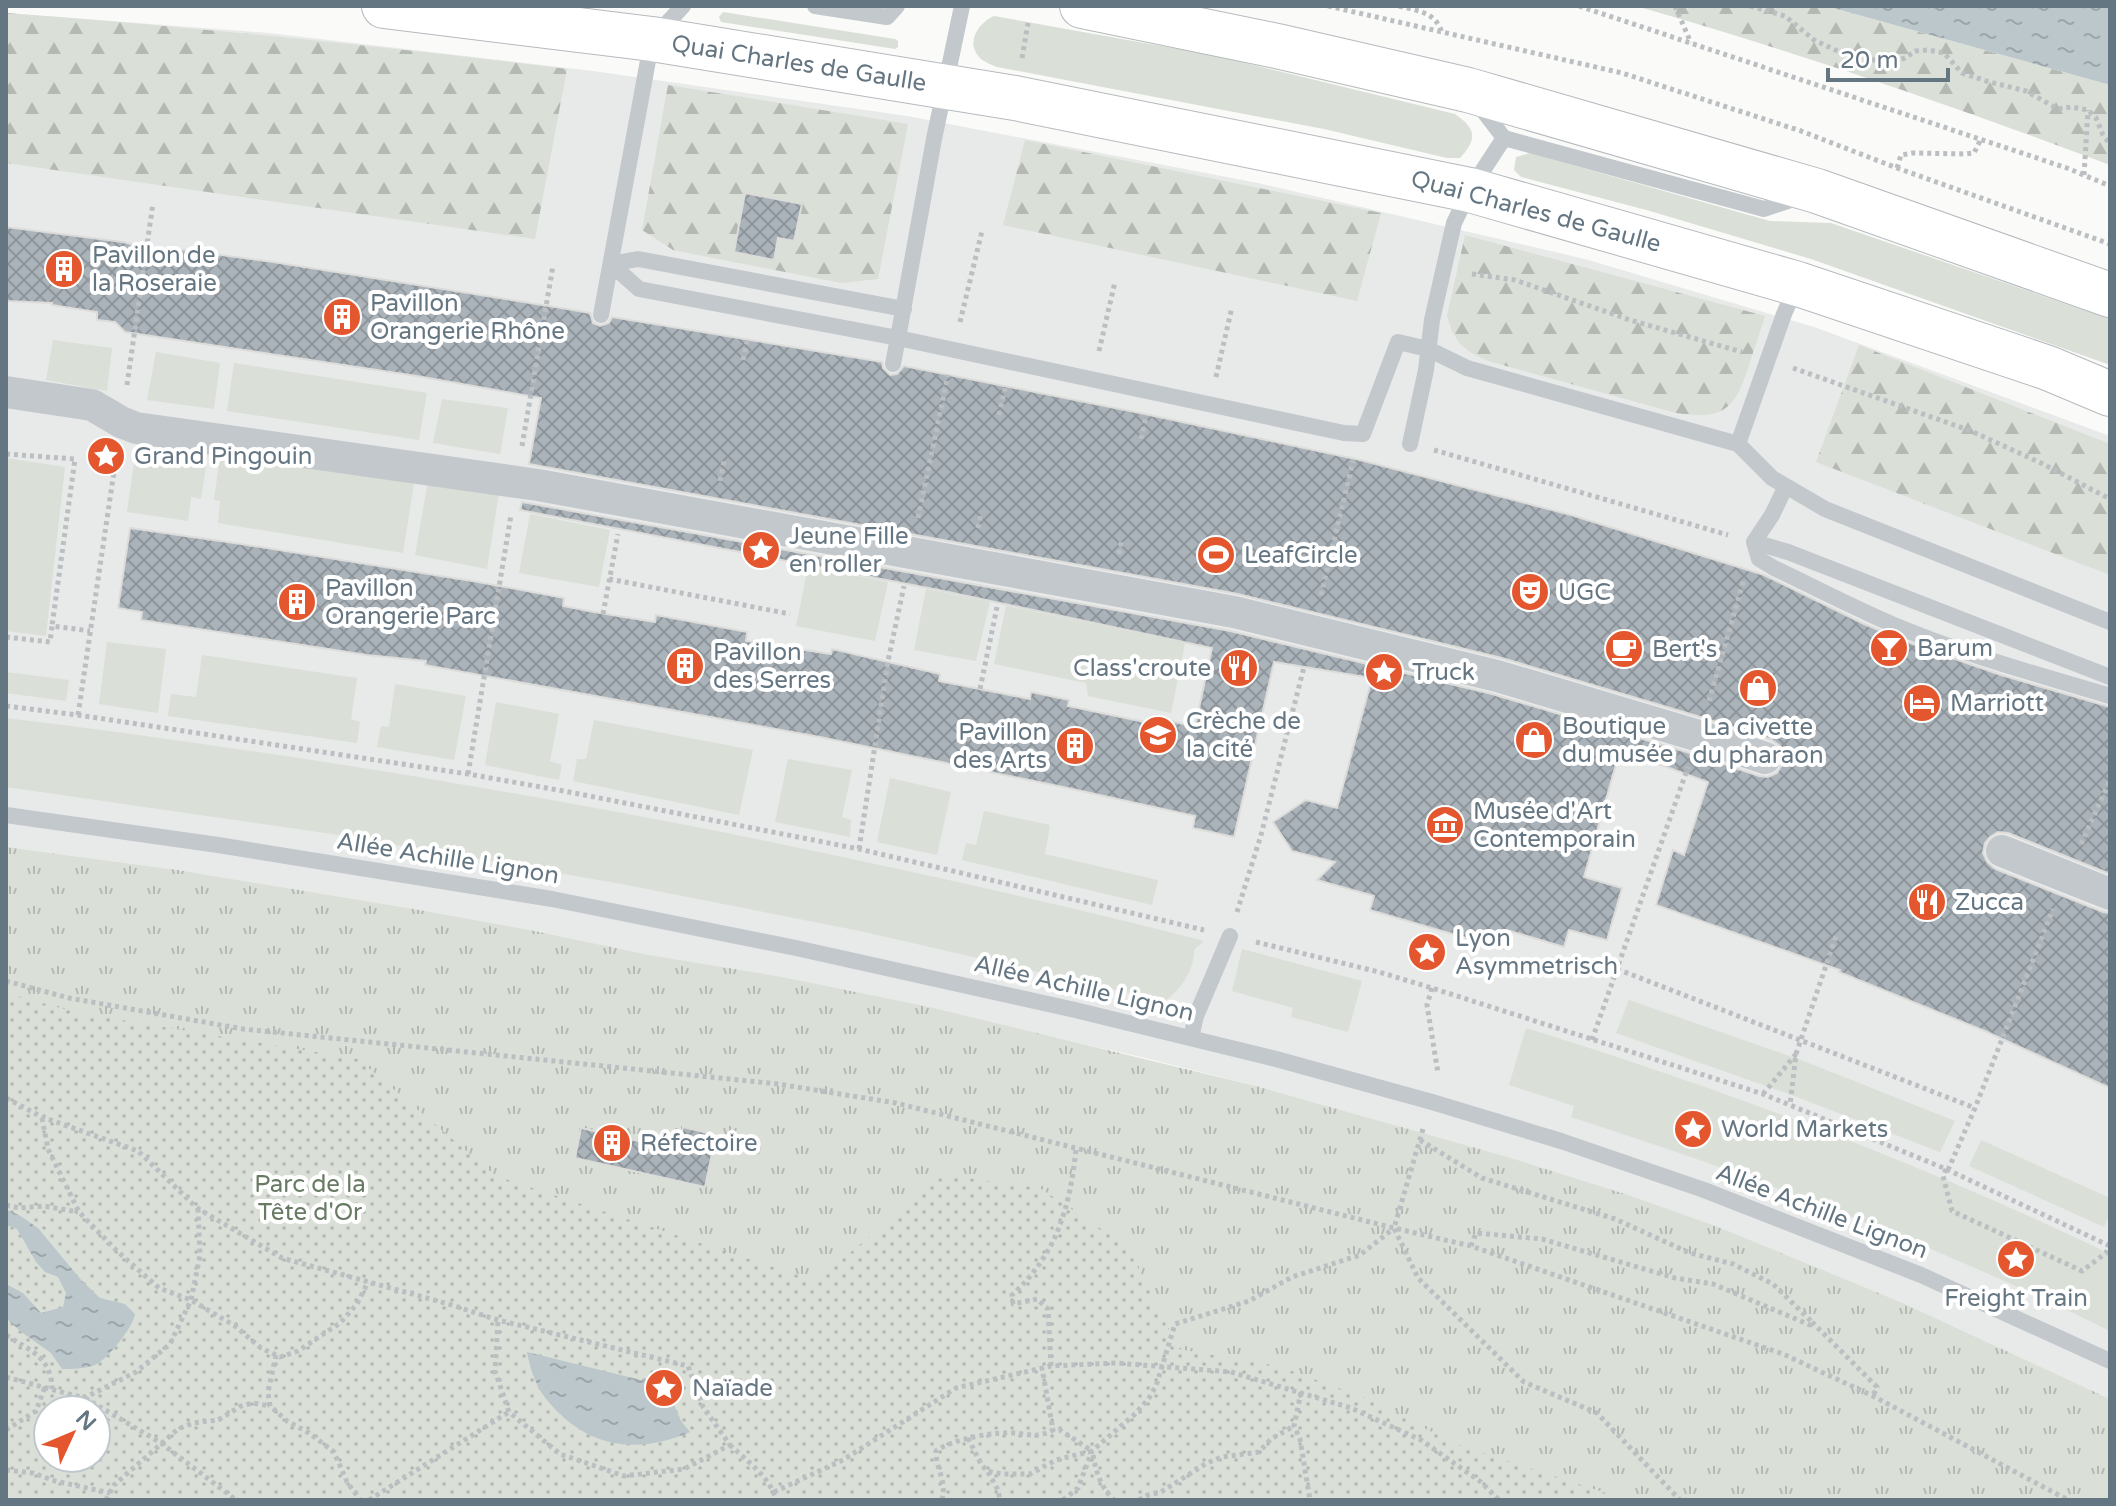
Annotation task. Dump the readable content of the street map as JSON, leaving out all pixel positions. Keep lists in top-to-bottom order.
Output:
{
  "streets": {
    "main road": ["Quai Charles de Gaulle"],
    "lane": ["Allée Achille Lignon"]
  },
  "parks": ["Parc de la Tête d'Or"],
  "places": {
    "building": [
      "Pavillon de la Roseraie",
      "Pavillon Orangerie Rhône",
      "Pavillon Orangerie Parc",
      "Pavillon des Serres",
      "Pavillon des Arts",
      "Réfectoire"
    ],
    "place": [
      "Grand Pingouin",
      "Jeune Fille en roller",
      "Truck",
      "Lyon Asymmetrisch",
      "World Markets",
      "Freight Train",
      "Naïade"
    ],
    "sports": ["LeafCircle"],
    "theatre": ["UGC"],
    "bar": ["Barum"],
    "cafe": ["Bert's"],
    "restaurant": ["Class'croute", "Zucca"],
    "shop": ["La civette du pharaon", "Boutique du musée"],
    "hotel": ["Marriott"],
    "school or university": ["Crèche de la cité"],
    "museum": ["Musée d'Art Contemporain"]
  },
  "scale_bar": "20 m",
  "north": "top right"
}
